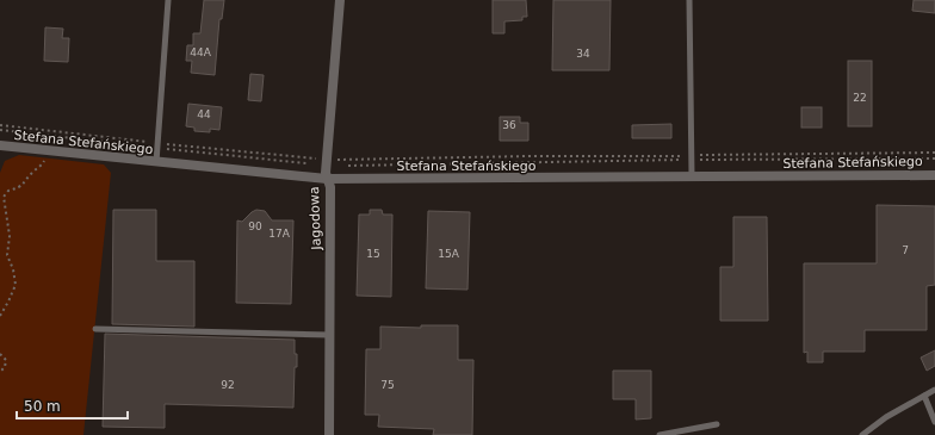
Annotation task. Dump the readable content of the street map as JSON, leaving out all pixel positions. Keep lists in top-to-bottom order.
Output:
{
  "streets": {
    "street": ["Stefana Stefańskiego", "Jagodowa"]
  },
  "crossings": [
    ["Stefana Stefańskiego", "Jagodowa"]
  ],
  "house_numbers": [
    "44A",
    "34",
    "22",
    "44",
    "36",
    "90",
    "17A",
    "7",
    "15",
    "15A",
    "92",
    "75"
  ],
  "scale_bar": "50 m"
}
